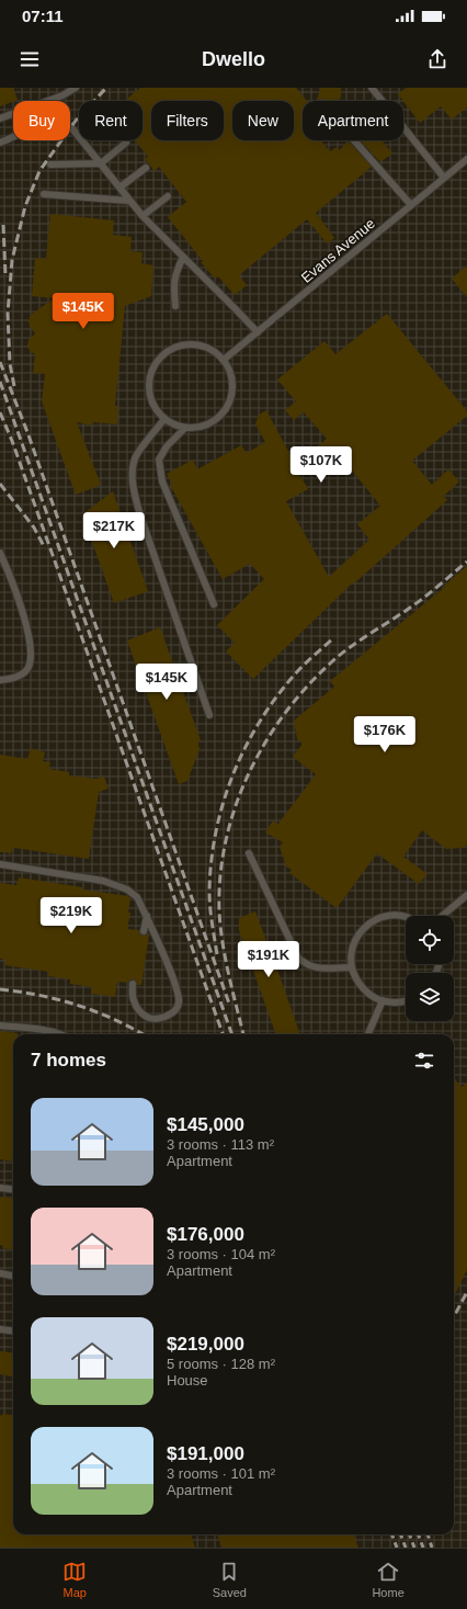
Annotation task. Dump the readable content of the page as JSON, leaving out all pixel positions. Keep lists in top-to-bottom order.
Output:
{
  "streets": {
    "lane": ["Evans Avenue"]
  },
  "page": {
    "status": "07:11",
    "header": "Dwello",
    "chip": [
      "Buy",
      "Rent",
      "Filters",
      "New",
      "Apartment"
    ],
    "price": [
      "$145K",
      "$107K",
      "$217K",
      "$145K",
      "$176K",
      "$219K",
      "$191K"
    ],
    "heading": "7 homes",
    "list": [
      {
        "name": "$145,000",
        "note": "3 rooms · 113 m² · Apartment"
      },
      {
        "name": "$176,000",
        "note": "3 rooms · 104 m² · Apartment"
      },
      {
        "name": "$219,000",
        "note": "5 rooms · 128 m² · House"
      },
      {
        "name": "$191,000",
        "note": "3 rooms · 101 m² · Apartment"
      }
    ],
    "tabs": ["Map", "Saved", "Home"]
  }
}
